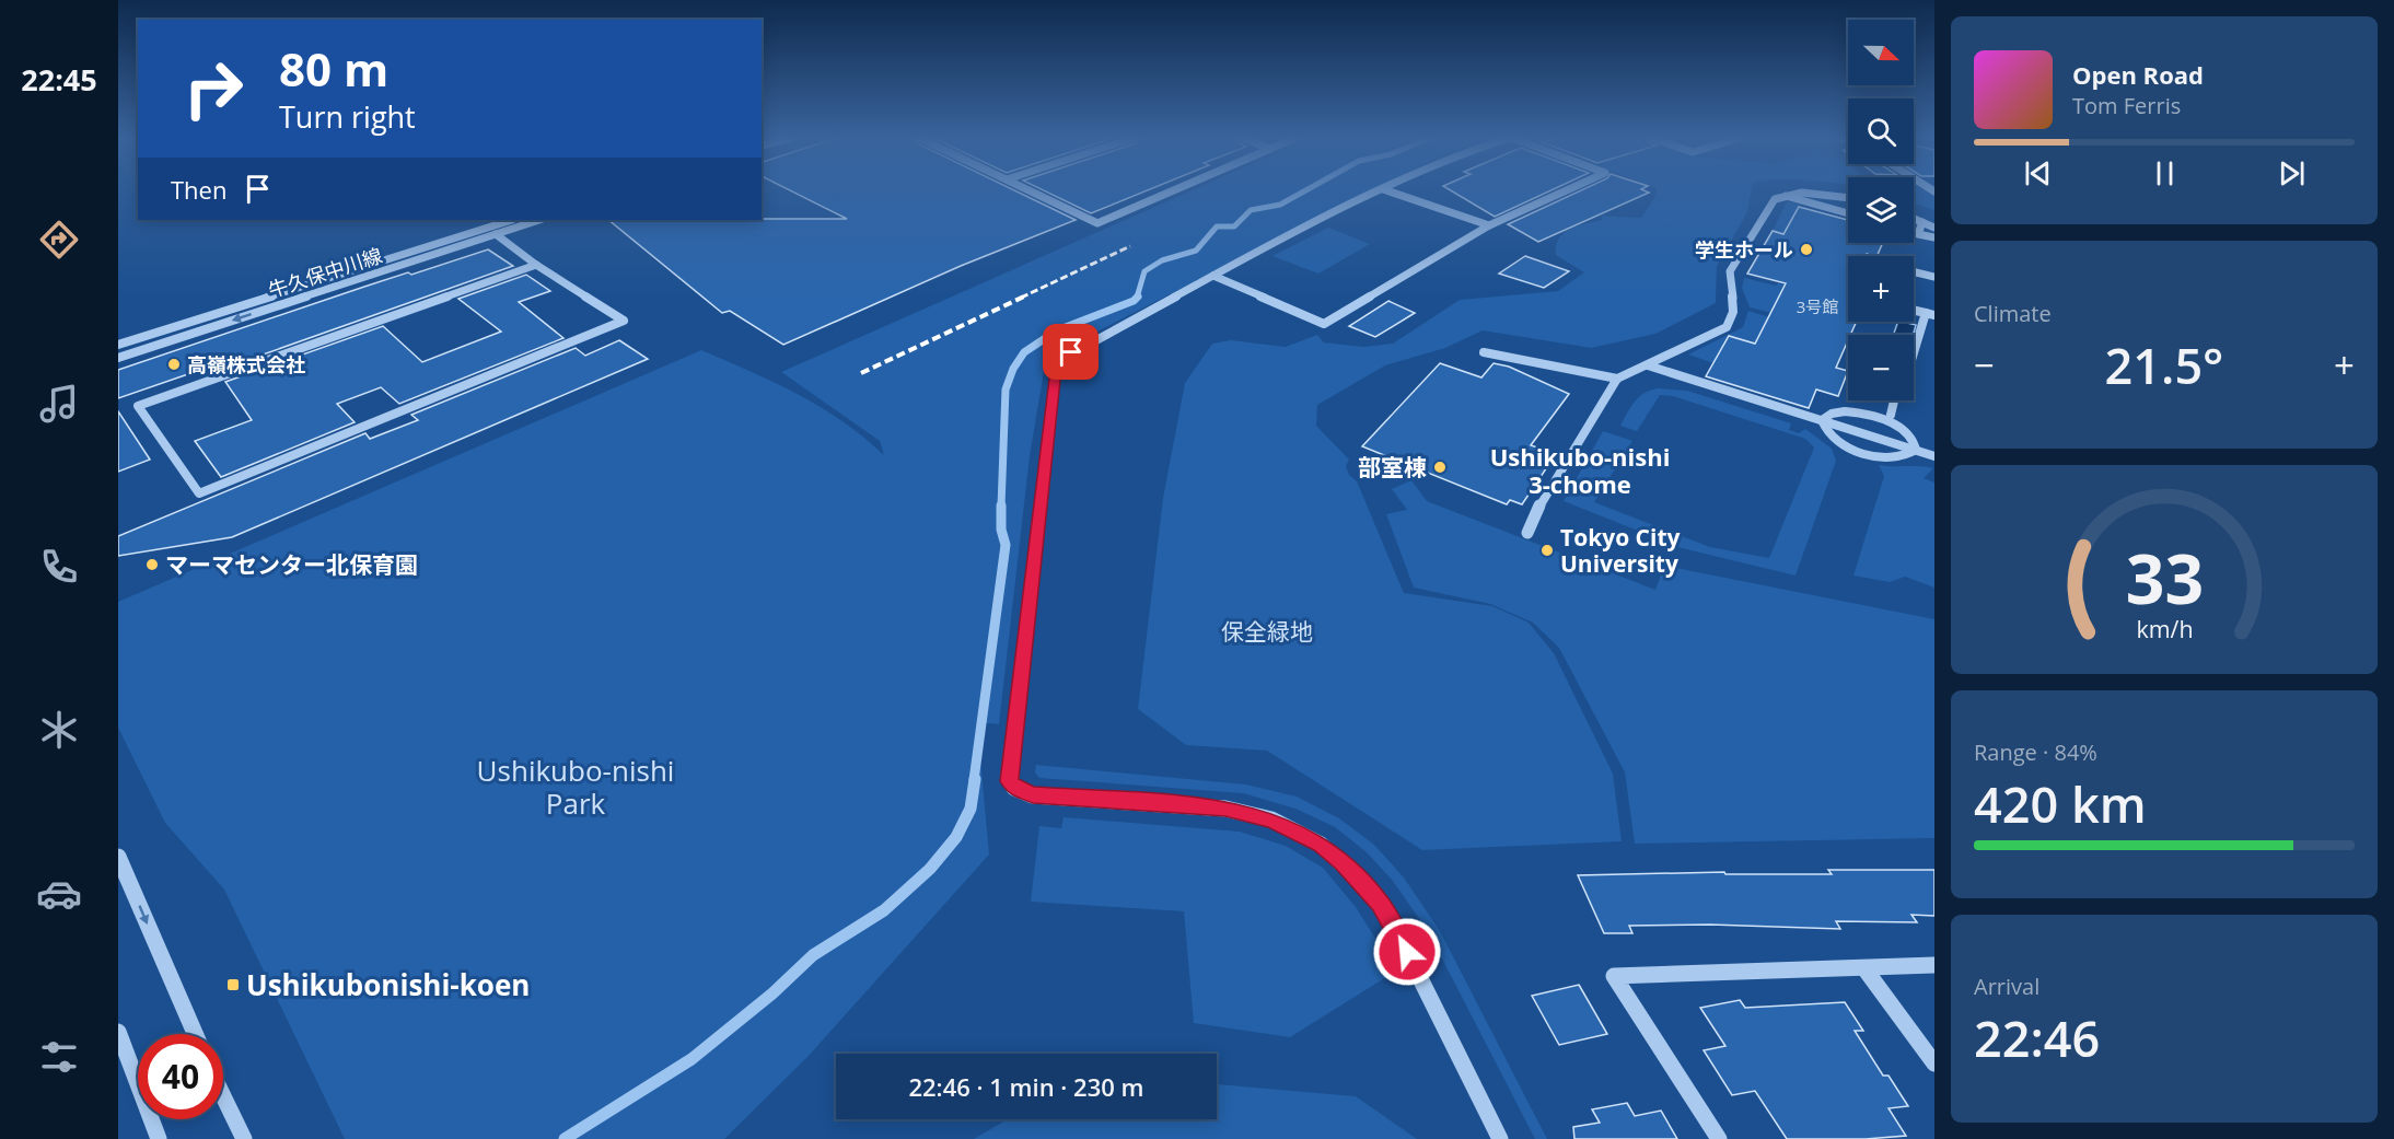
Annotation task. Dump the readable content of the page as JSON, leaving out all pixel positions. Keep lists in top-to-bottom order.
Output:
{
  "streets": {
    "street": ["牛久保中川線"]
  },
  "districts": ["Ushikubo-nishi 3-chome"],
  "parks": ["保全緑地", "Ushikubo-nishi Park"],
  "places": {
    "other": [
      "学生ホール",
      "高嶺株式会社",
      "部室棟",
      "Tokyo City University",
      "マーマセンター北保育園"
    ],
    "transit": ["Ushikubonishi-koen"]
  },
  "house_numbers": ["3号館"],
  "north": "right",
  "page": {
    "tabs": "22:45",
    "map_buttons": ["+", "−"],
    "turn": ["80 m", "Turn right"],
    "song": ["Open Road", "Tom Ferris"],
    "then": "Then",
    "tile": [
      "Climate",
      ["Range · 84%", "420 km"],
      ["Arrival", "22:46"]
    ],
    "heat": ["−", "21.5°", "+"],
    "limit": "40",
    "trip": "22:46 · 1 min · 230 m",
    "gauge": ["33", "km/h"]
  }
}
